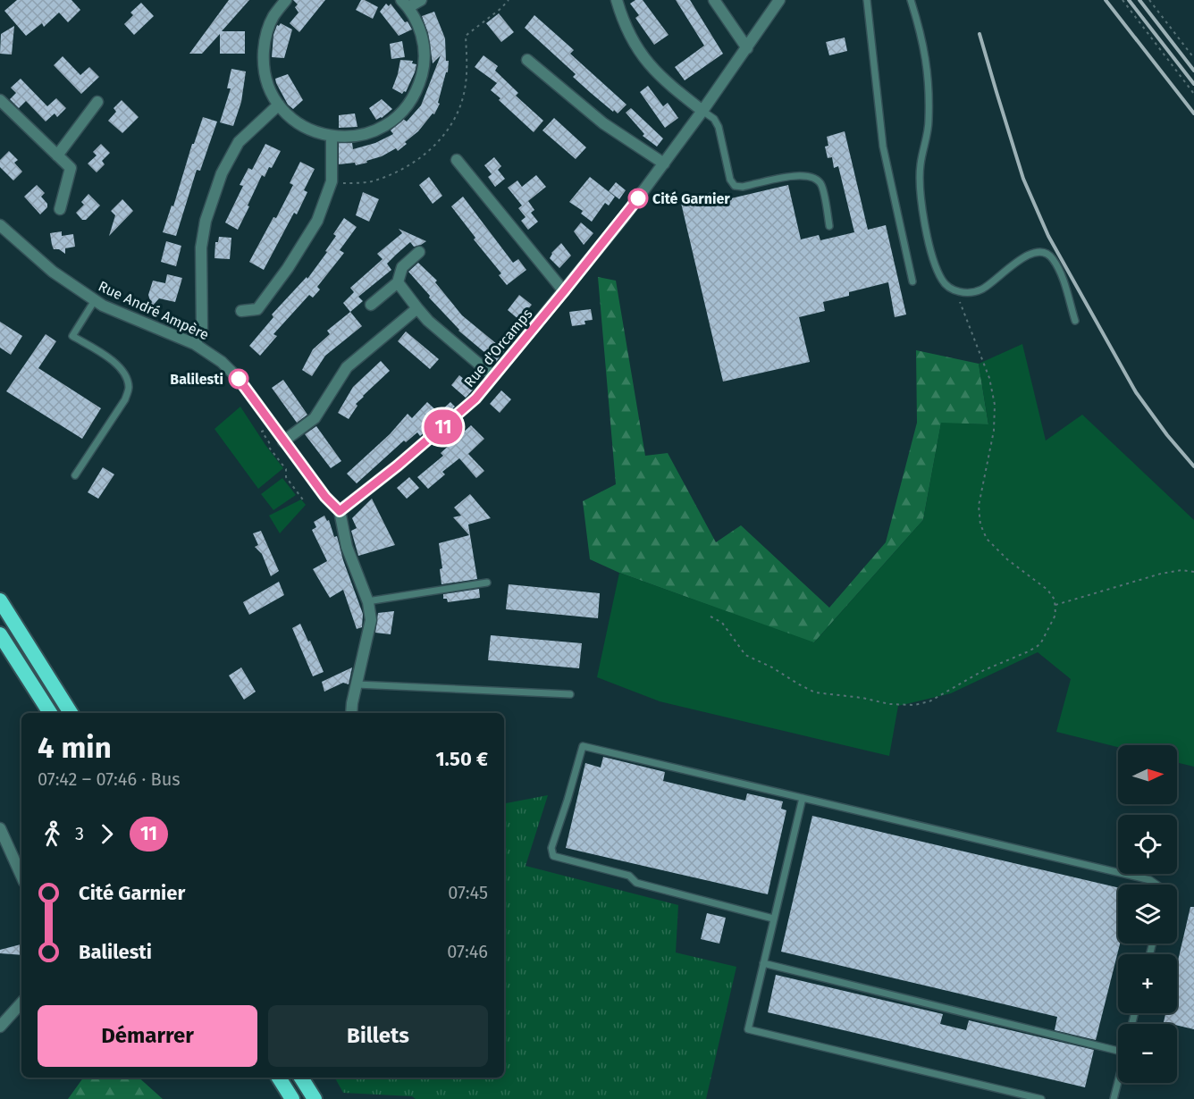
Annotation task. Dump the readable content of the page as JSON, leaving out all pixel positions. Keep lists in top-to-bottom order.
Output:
{
  "streets": {
    "street": ["Rue André Ampère", "Rue d'Orcamps"]
  },
  "crossings": [
    ["Rue André Ampère", "Rue d'Orcamps"]
  ],
  "places": ["Cité Garnier", "Balilesti"],
  "lines": ["bus line 11"],
  "north": "right",
  "page": {
    "on_map": "11",
    "heading": ["4 min", "07:42 – 07:46 · Bus", "1.50 €"],
    "map_buttons": ["+", "−"],
    "legs": ["3", "11"],
    "list": [
      {
        "name": "Cité Garnier",
        "value": "07:45"
      },
      {
        "name": "Balilesti",
        "value": "07:46"
      }
    ],
    "buttons": ["Démarrer", "Billets"]
  }
}
